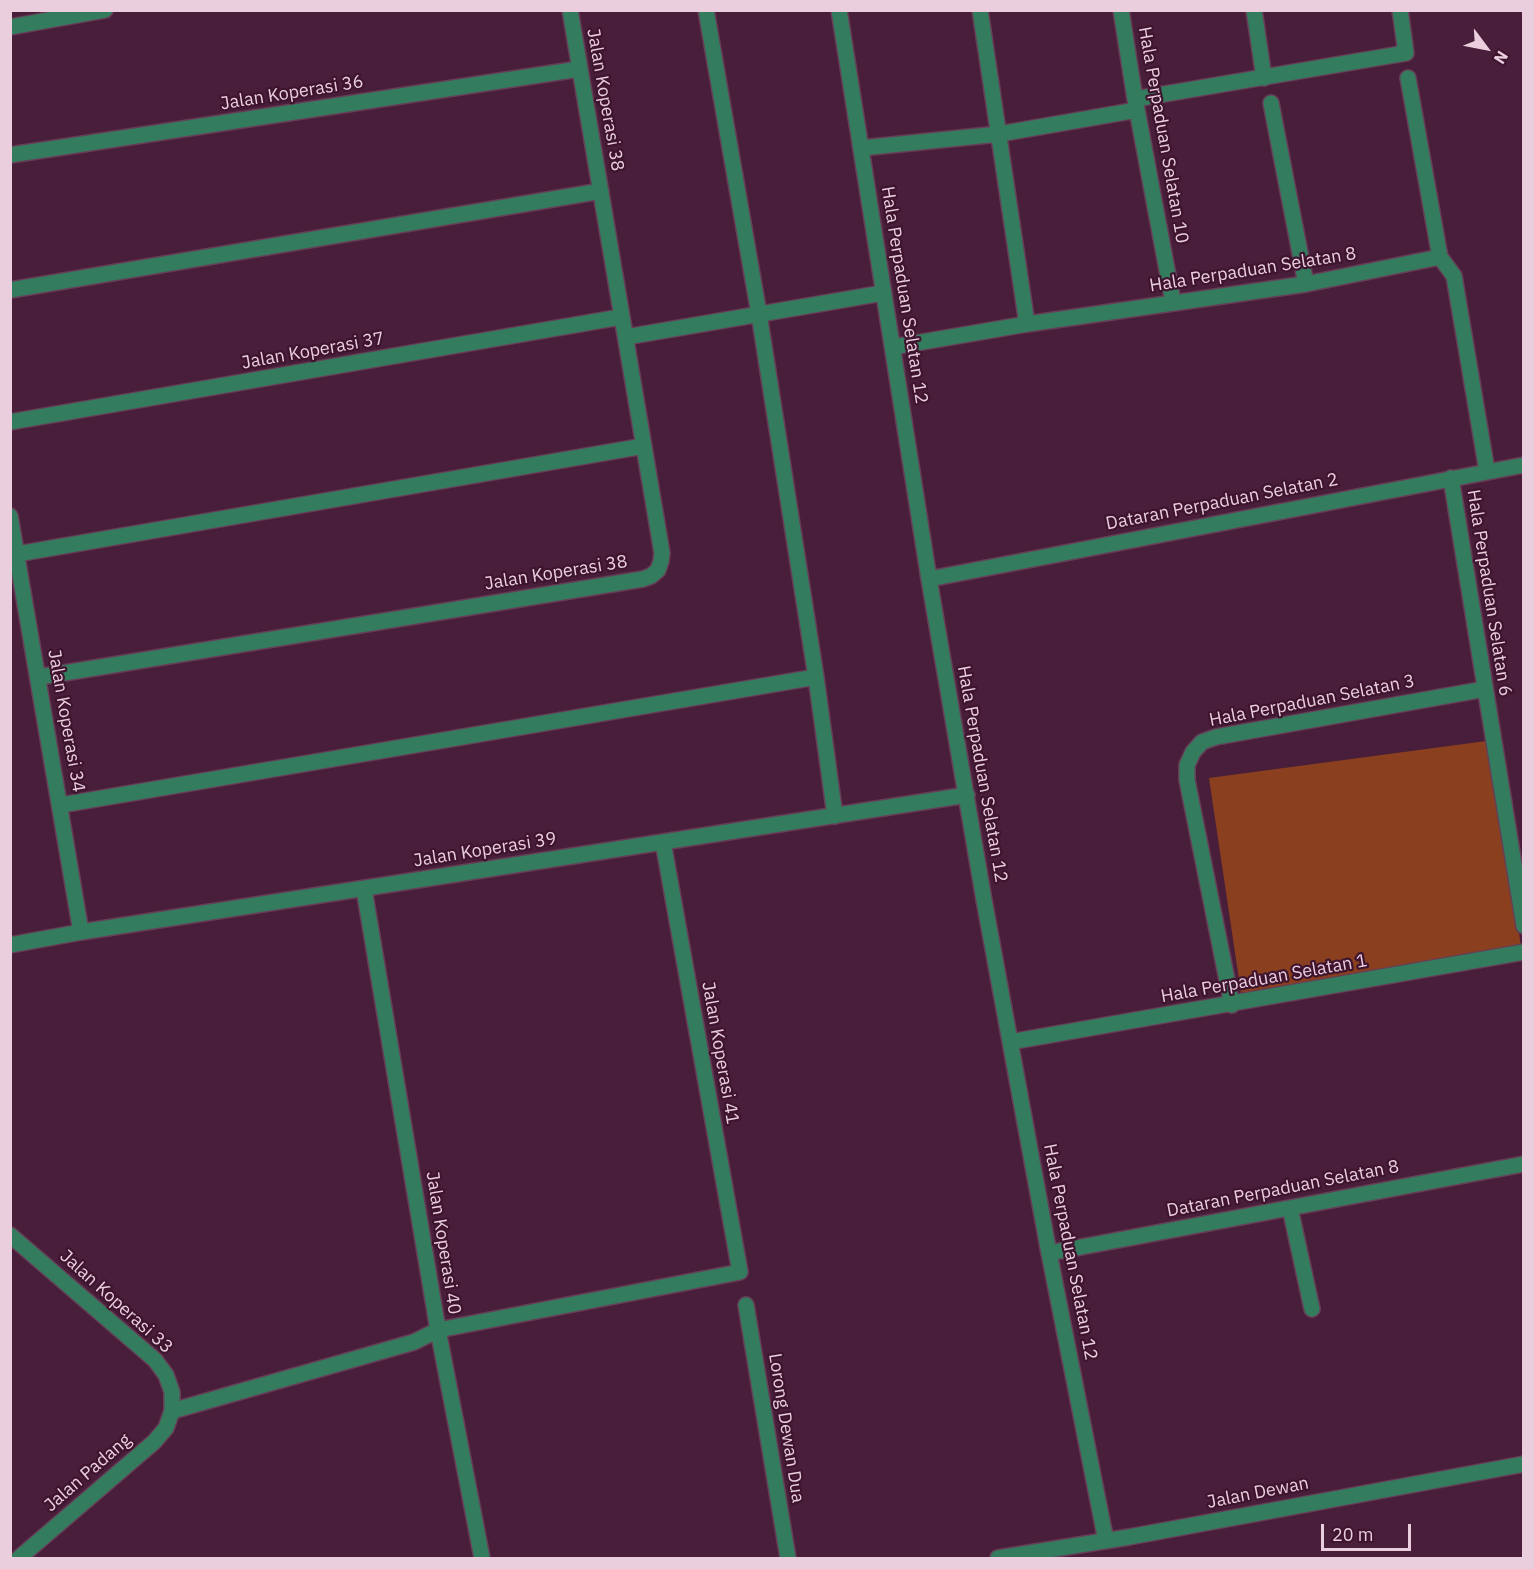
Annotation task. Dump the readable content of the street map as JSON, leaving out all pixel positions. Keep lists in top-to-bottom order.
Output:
{
  "streets": {
    "street": [
      "Jalan Koperasi 36",
      "Jalan Koperasi 38",
      "Hala Perpaduan Selatan 10",
      "Hala Perpaduan Selatan 8",
      "Hala Perpaduan Selatan 12",
      "Jalan Koperasi 37",
      "Dataran Perpaduan Selatan 2",
      "Hala Perpaduan Selatan 6",
      "Hala Perpaduan Selatan 3",
      "Jalan Koperasi 34",
      "Jalan Koperasi 39",
      "Hala Perpaduan Selatan 1",
      "Jalan Koperasi 41",
      "Dataran Perpaduan Selatan 8",
      "Jalan Koperasi 40",
      "Jalan Koperasi 33",
      "Lorong Dewan Dua",
      "Jalan Padang",
      "Jalan Dewan"
    ]
  },
  "crossings": [
    ["Jalan Koperasi 36", "Jalan Koperasi 38"],
    ["Jalan Koperasi 38", "Jalan Koperasi 37"],
    ["Jalan Koperasi 38", "Jalan Koperasi 34"],
    ["Hala Perpaduan Selatan 10", "Hala Perpaduan Selatan 8"],
    ["Hala Perpaduan Selatan 8", "Hala Perpaduan Selatan 12"],
    ["Hala Perpaduan Selatan 12", "Dataran Perpaduan Selatan 2"],
    ["Hala Perpaduan Selatan 12", "Jalan Koperasi 39"],
    ["Hala Perpaduan Selatan 12", "Hala Perpaduan Selatan 1"],
    ["Hala Perpaduan Selatan 12", "Dataran Perpaduan Selatan 8"],
    ["Hala Perpaduan Selatan 12", "Jalan Dewan"],
    ["Dataran Perpaduan Selatan 2", "Hala Perpaduan Selatan 6"],
    ["Hala Perpaduan Selatan 6", "Hala Perpaduan Selatan 3"],
    ["Hala Perpaduan Selatan 3", "Hala Perpaduan Selatan 1"],
    ["Jalan Koperasi 34", "Jalan Koperasi 39"],
    ["Jalan Koperasi 39", "Jalan Koperasi 41"],
    ["Jalan Koperasi 39", "Jalan Koperasi 40"],
    ["Jalan Koperasi 41", "Jalan Koperasi 40"],
    ["Jalan Koperasi 40", "Jalan Koperasi 33"],
    ["Jalan Koperasi 40", "Jalan Padang"],
    ["Jalan Koperasi 33", "Jalan Padang"]
  ],
  "scale_bar": "20 m",
  "north": "bottom right"
}
